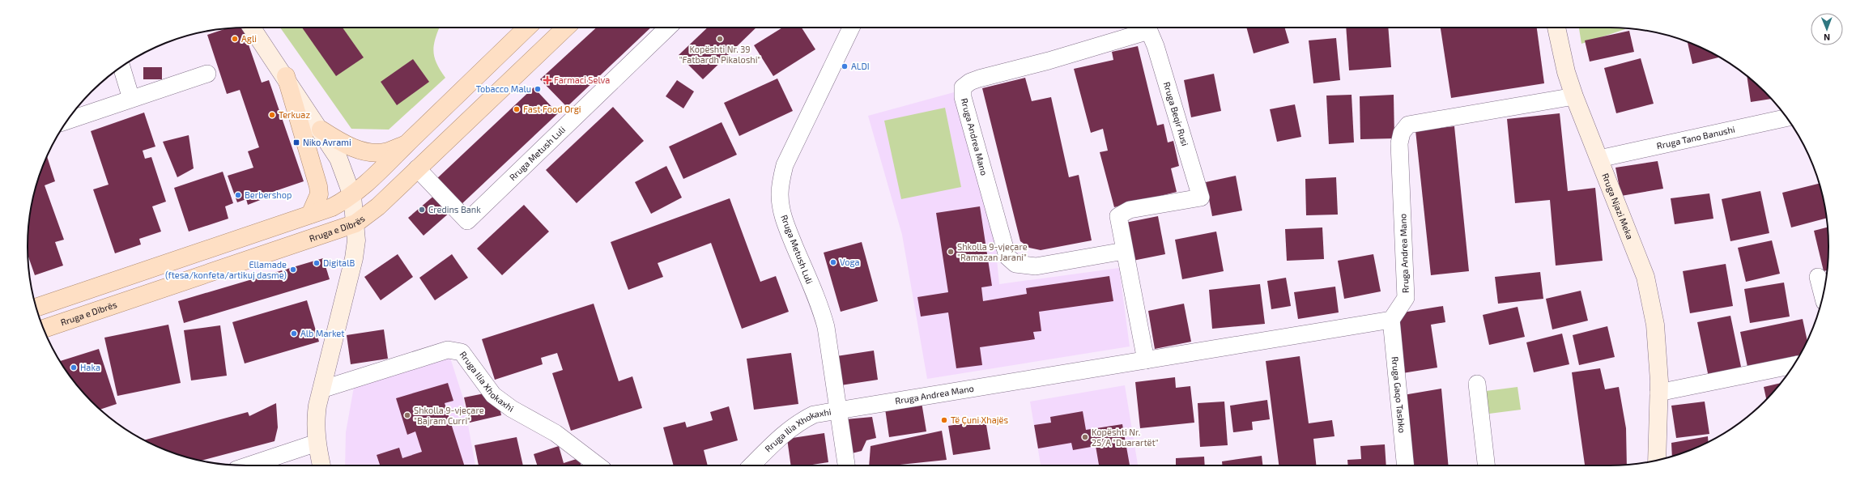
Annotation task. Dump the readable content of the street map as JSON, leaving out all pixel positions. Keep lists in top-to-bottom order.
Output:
{
  "streets": {
    "main road": ["Rruga e Dibrës"],
    "street": [
      "Rruga Beqir Rusi",
      "Rruga Andrea Mano",
      "Rruga Tano Banushi",
      "Rruga Metush Luli",
      "Rruga Njazi Meka",
      "Rruga Ilia Xhokaxhi",
      "Rruga Gaqo Tashko"
    ]
  },
  "crossings": [
    ["Rruga Beqir Rusi", "Rruga Andrea Mano"],
    ["Rruga Andrea Mano", "Rruga Metush Luli"],
    ["Rruga Andrea Mano", "Rruga Njazi Meka"],
    ["Rruga Andrea Mano", "Rruga Ilia Xhokaxhi"],
    ["Rruga Andrea Mano", "Rruga Gaqo Tashko"],
    ["Rruga Tano Banushi", "Rruga Njazi Meka"],
    ["Rruga Metush Luli", "Rruga e Dibrës"],
    ["Rruga Metush Luli", "Rruga Ilia Xhokaxhi"]
  ],
  "places": {
    "other": [
      "Agli",
      "Kopështi Nr. 39 \"Fatbardh Pikaloshi\"",
      "ALDI",
      "Tobacco Malu",
      "Fast Food Orgi",
      "Terkuaz",
      "Berbershop",
      "Credins Bank",
      "Shkolla 9-vjeçare \"Ramazan Jarani\"",
      "Voga",
      "DigitalB",
      "Ellamade (ftesa/konfeta/artikuj dasme)",
      "Alb Market",
      "Haka",
      "Shkolla 9-vjeçare \"Bajram Curri\"",
      "Të Çuni Xhajës",
      "Kopështi Nr. 25/A \"Duarartët\""
    ],
    "health": ["Farmaci Selva"],
    "transit": ["Niko Avrami"]
  },
  "north": "bottom"
}
